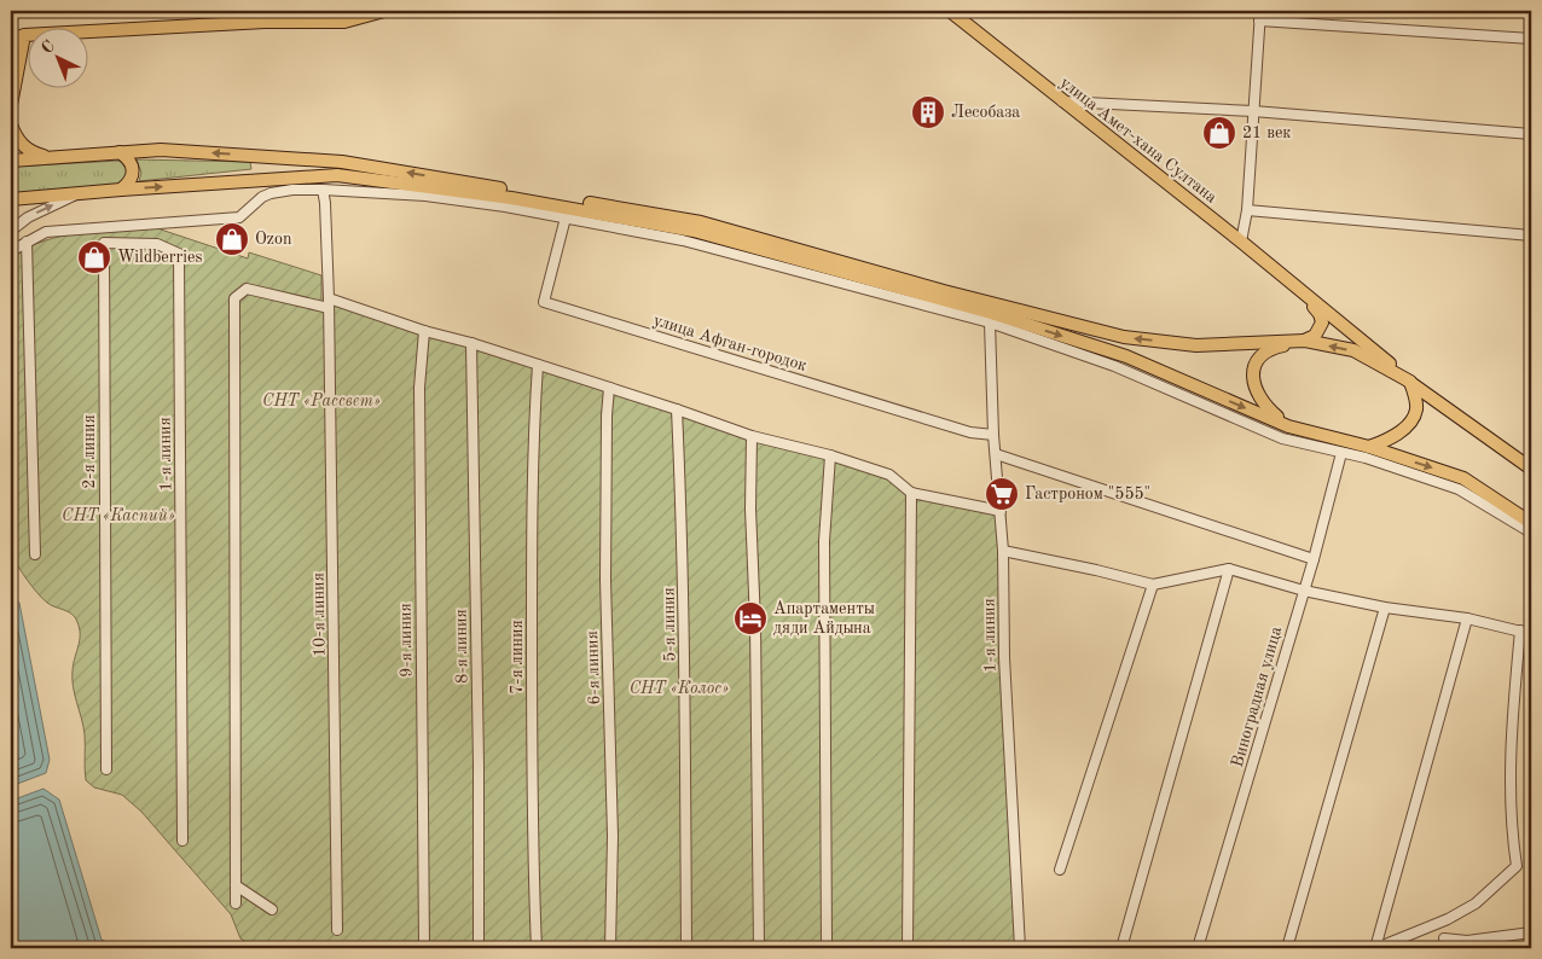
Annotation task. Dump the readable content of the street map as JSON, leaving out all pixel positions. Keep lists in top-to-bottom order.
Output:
{
  "streets": {
    "main road": ["улица Амет-хана Султана"],
    "street": [
      "улица Афган-городок",
      "2-я линия",
      "1-я линия",
      "10-я линия",
      "5-я линия",
      "9-я линия",
      "8-я линия",
      "7-я линия",
      "6-я линия",
      "Виноградная улица"
    ]
  },
  "crossings": [
    ["улица Афган-городок", "1-я линия"],
    ["2-я линия", "1-я линия"]
  ],
  "parks": ["СНТ «Рассвет»", "СНТ «Каспий»", "СНТ «Колос»"],
  "places": {
    "building": ["Лесобаза"],
    "shop": ["21 век", "Ozon", "Wildberries"],
    "supermarket": ["Гастроном \"555\""],
    "hotel": ["Апартаменты дяди Айдына"]
  },
  "north": "top left"
}
